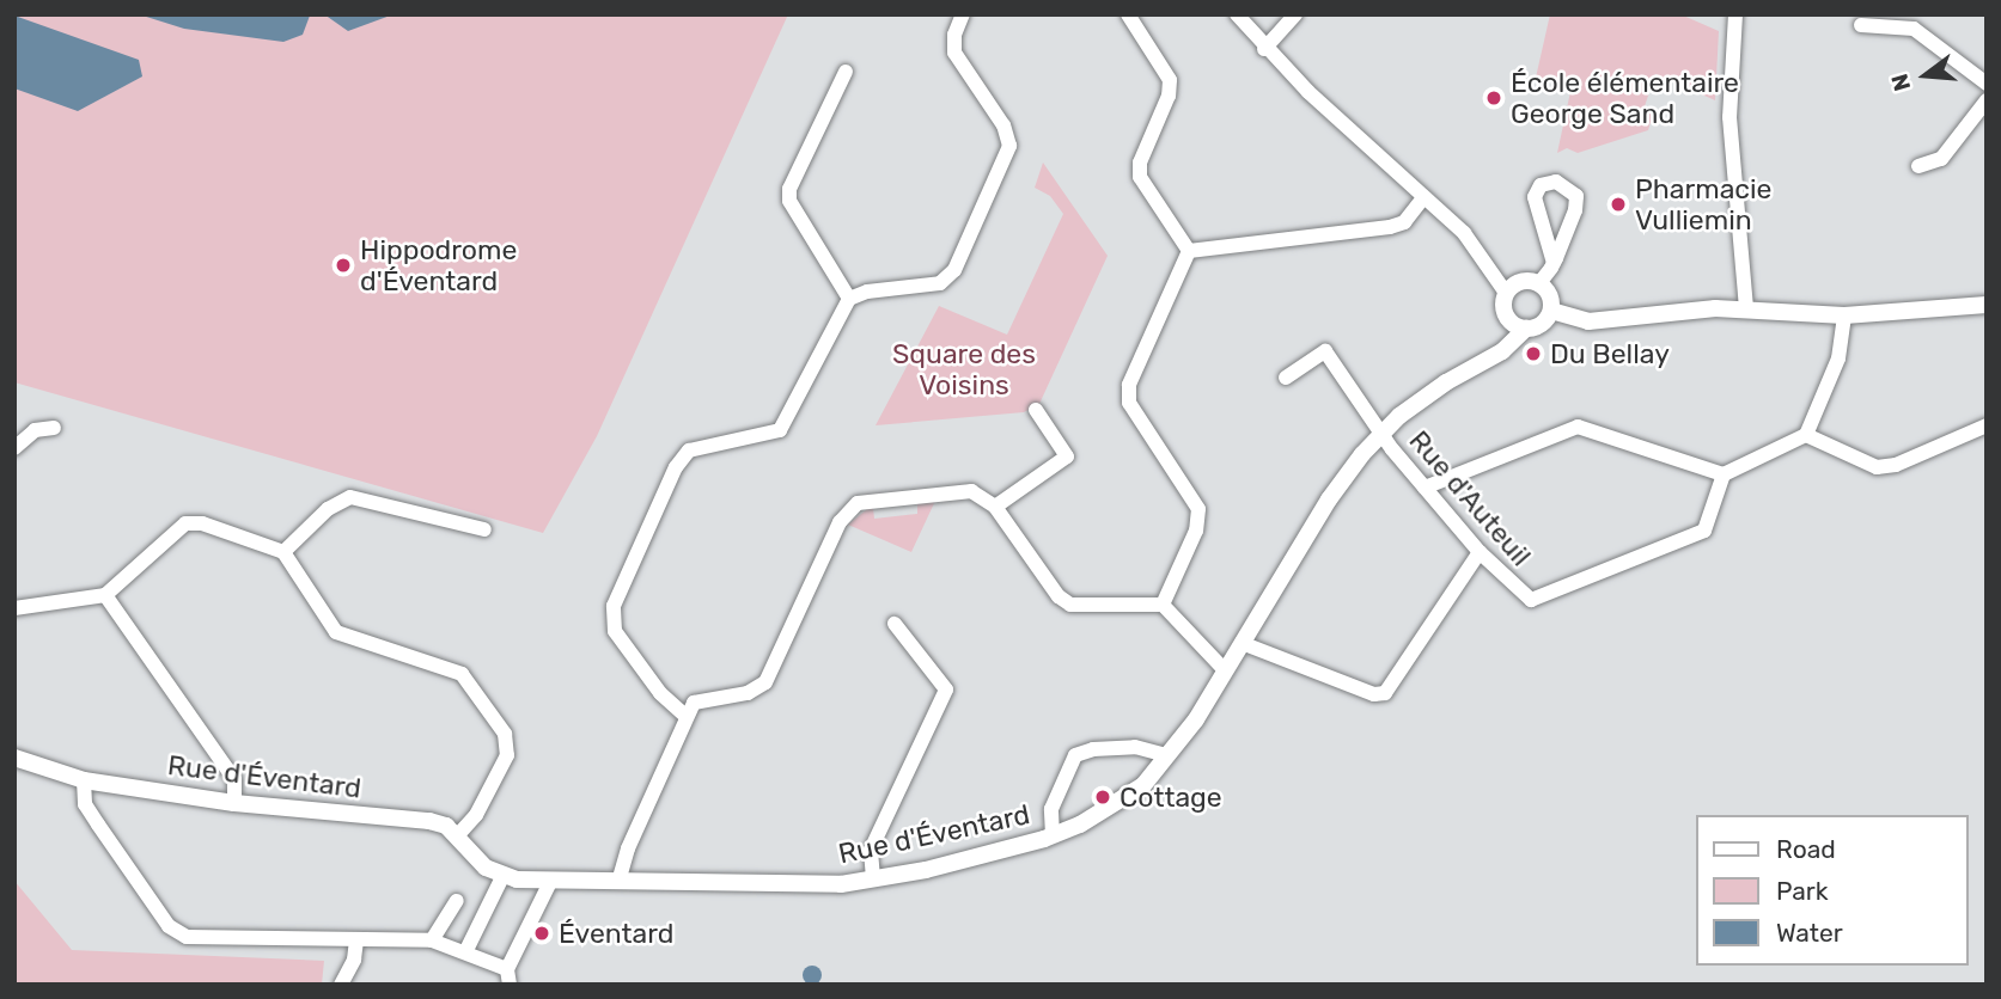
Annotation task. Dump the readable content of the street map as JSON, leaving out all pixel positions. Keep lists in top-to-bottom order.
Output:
{
  "streets": {
    "street": ["Rue d'Auteuil", "Rue d'Éventard"]
  },
  "crossings": [
    ["Rue d'Auteuil", "Rue d'Éventard"]
  ],
  "parks": ["Square des Voisins"],
  "places": [
    "École élémentaire George Sand",
    "Pharmacie Vulliemin",
    "Hippodrome d'Éventard",
    "Du Bellay",
    "Cottage",
    "Éventard"
  ],
  "legend": ["Road", "Park", "Water"],
  "north": "left"
}
